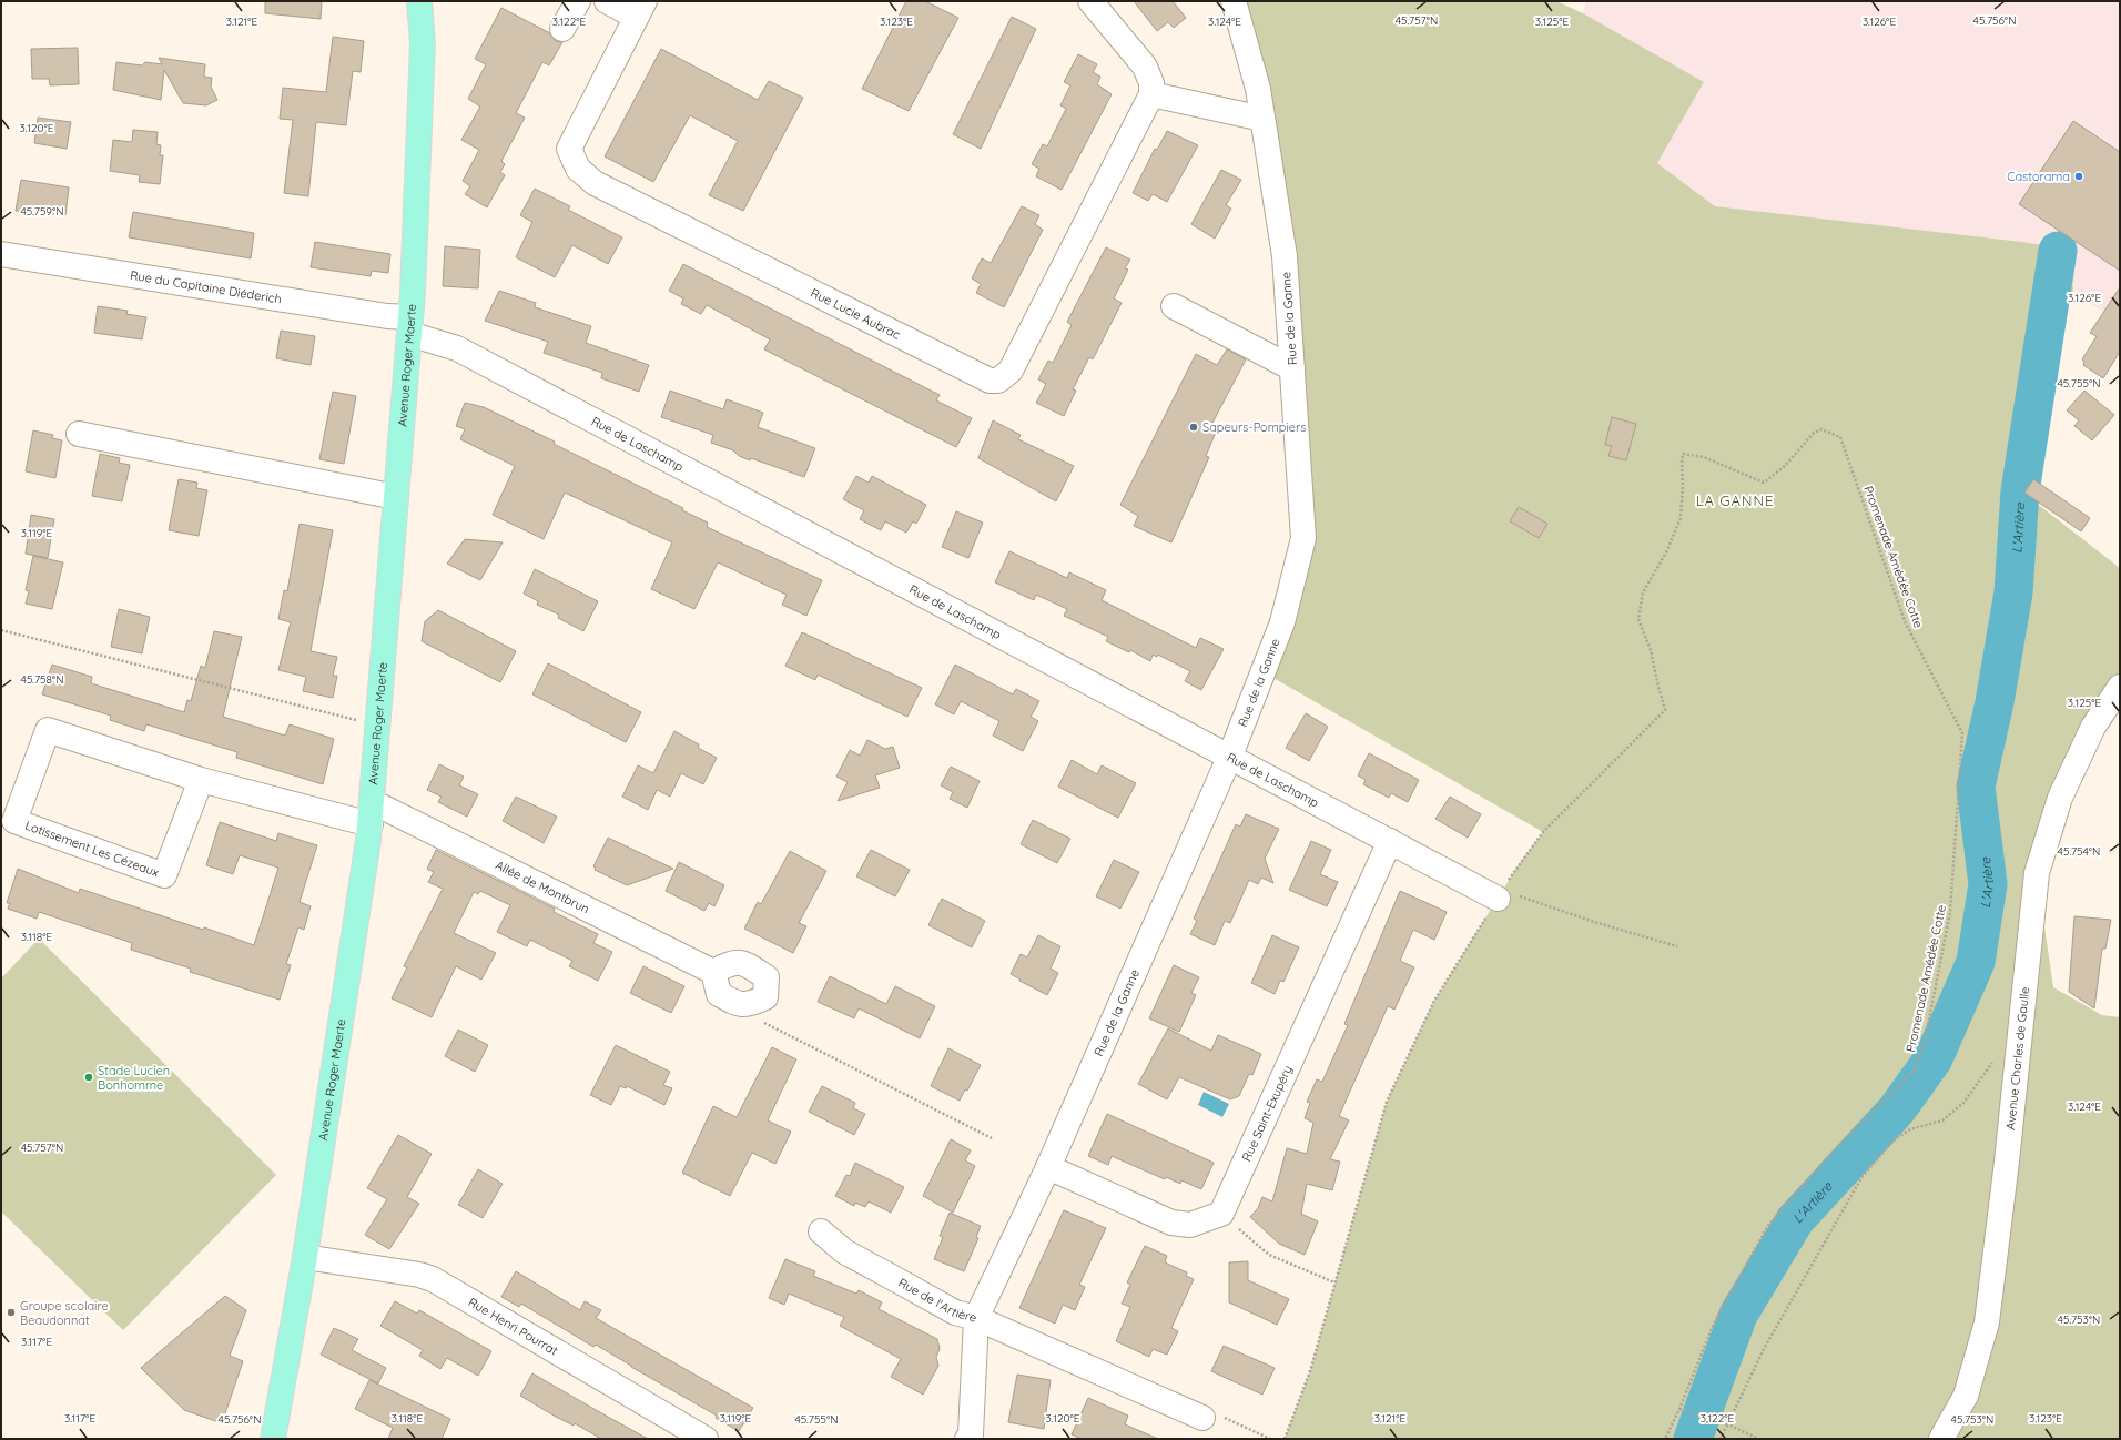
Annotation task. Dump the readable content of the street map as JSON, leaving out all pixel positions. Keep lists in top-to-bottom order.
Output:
{
  "streets": {
    "main road": ["Avenue Roger Maerte"],
    "street": [
      "Rue du Capitaine Diéderich",
      "Rue Lucie Aubrac",
      "Rue de la Ganne",
      "Rue de Laschamp",
      "Lotissement Les Cézeaux",
      "Allée de Montbrun",
      "Avenue Charles de Gaulle",
      "Rue Saint-Exupéry",
      "Rue de l'Artière",
      "Rue Henri Pourrat"
    ],
    "path": ["Promenade Amédée Cotte"]
  },
  "crossings": [
    ["Rue du Capitaine Diéderich", "Avenue Roger Maerte"],
    ["Rue du Capitaine Diéderich", "Rue de Laschamp"],
    ["Rue de la Ganne", "Rue de Laschamp"],
    ["Rue de la Ganne", "Rue de l'Artière"],
    ["Avenue Roger Maerte", "Rue de Laschamp"],
    ["Avenue Roger Maerte", "Allée de Montbrun"],
    ["Avenue Roger Maerte", "Rue Henri Pourrat"],
    ["Rue de Laschamp", "Promenade Amédée Cotte"],
    ["Rue de Laschamp", "Rue Saint-Exupéry"],
    ["Lotissement Les Cézeaux", "Allée de Montbrun"]
  ],
  "districts": ["LA GANNE"],
  "water": ["L'Artière"],
  "places": [
    "Castorama",
    "Sapeurs-Pompiers",
    "Stade Lucien Bonhomme",
    "Groupe scolaire Beaudonnat"
  ],
  "coordinates": [
    "45.757°N",
    "45.756°N",
    "3.125°E",
    "3.121°E",
    "3.122°E",
    "3.123°E",
    "3.124°E",
    "3.126°E",
    "3.120°E",
    "45.759°N",
    "45.755°N",
    "3.119°E",
    "45.758°N",
    "45.754°N",
    "3.118°E",
    "45.753°N",
    "3.117°E"
  ]
}
